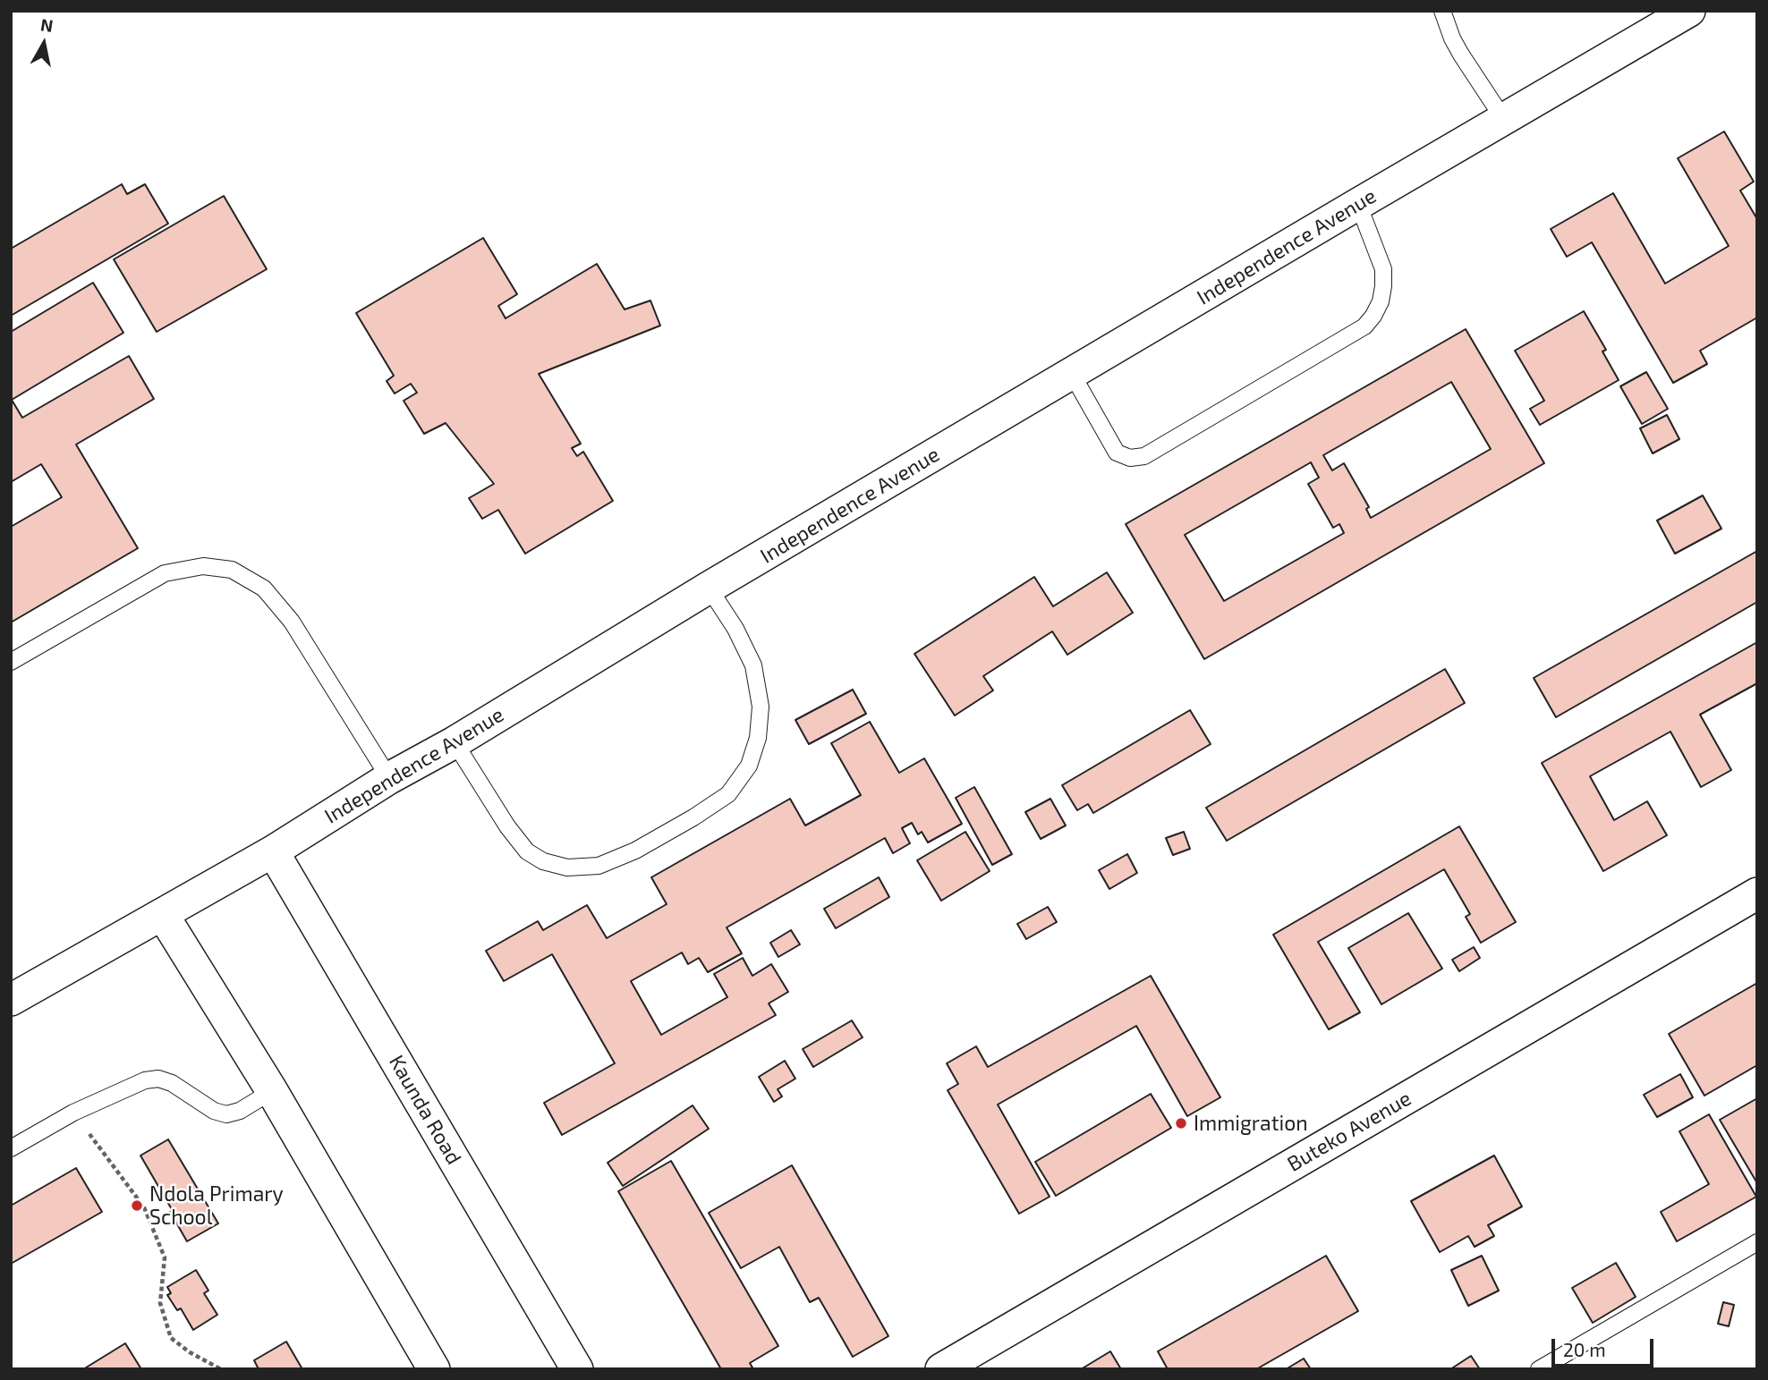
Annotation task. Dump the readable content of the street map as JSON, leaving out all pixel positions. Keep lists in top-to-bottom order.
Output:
{
  "streets": {
    "street": ["Independence Avenue", "Kaunda Road", "Buteko Avenue"]
  },
  "crossings": [
    ["Independence Avenue", "Kaunda Road"]
  ],
  "places": ["Immigration", "Ndola Primary School"],
  "scale_bar": "20 m",
  "north": "top"
}
